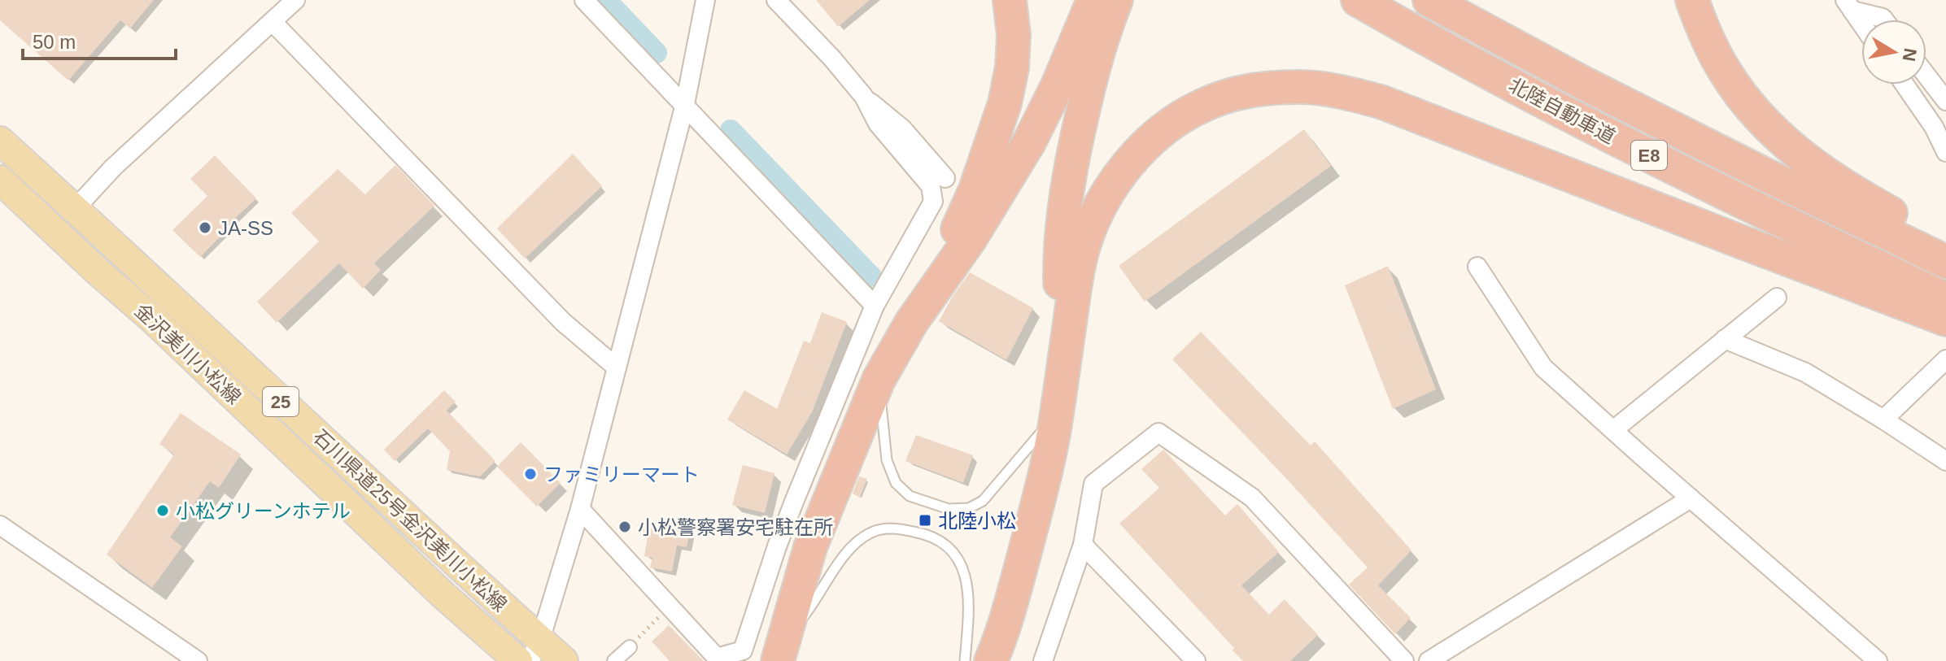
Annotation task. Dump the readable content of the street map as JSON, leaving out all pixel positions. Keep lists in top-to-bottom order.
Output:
{
  "streets": {
    "highway": ["北陸自動車道", "E8"],
    "main road": ["金沢美川小松線", "25", "石川県道25号金沢美川小松線"]
  },
  "places": {
    "other": [
      "JA-SS",
      "ファミリーマート",
      "小松グリーンホテル",
      "小松警察署安宅駐在所"
    ],
    "transit": ["北陸小松"]
  },
  "scale_bar": "50 m",
  "north": "right"
}
